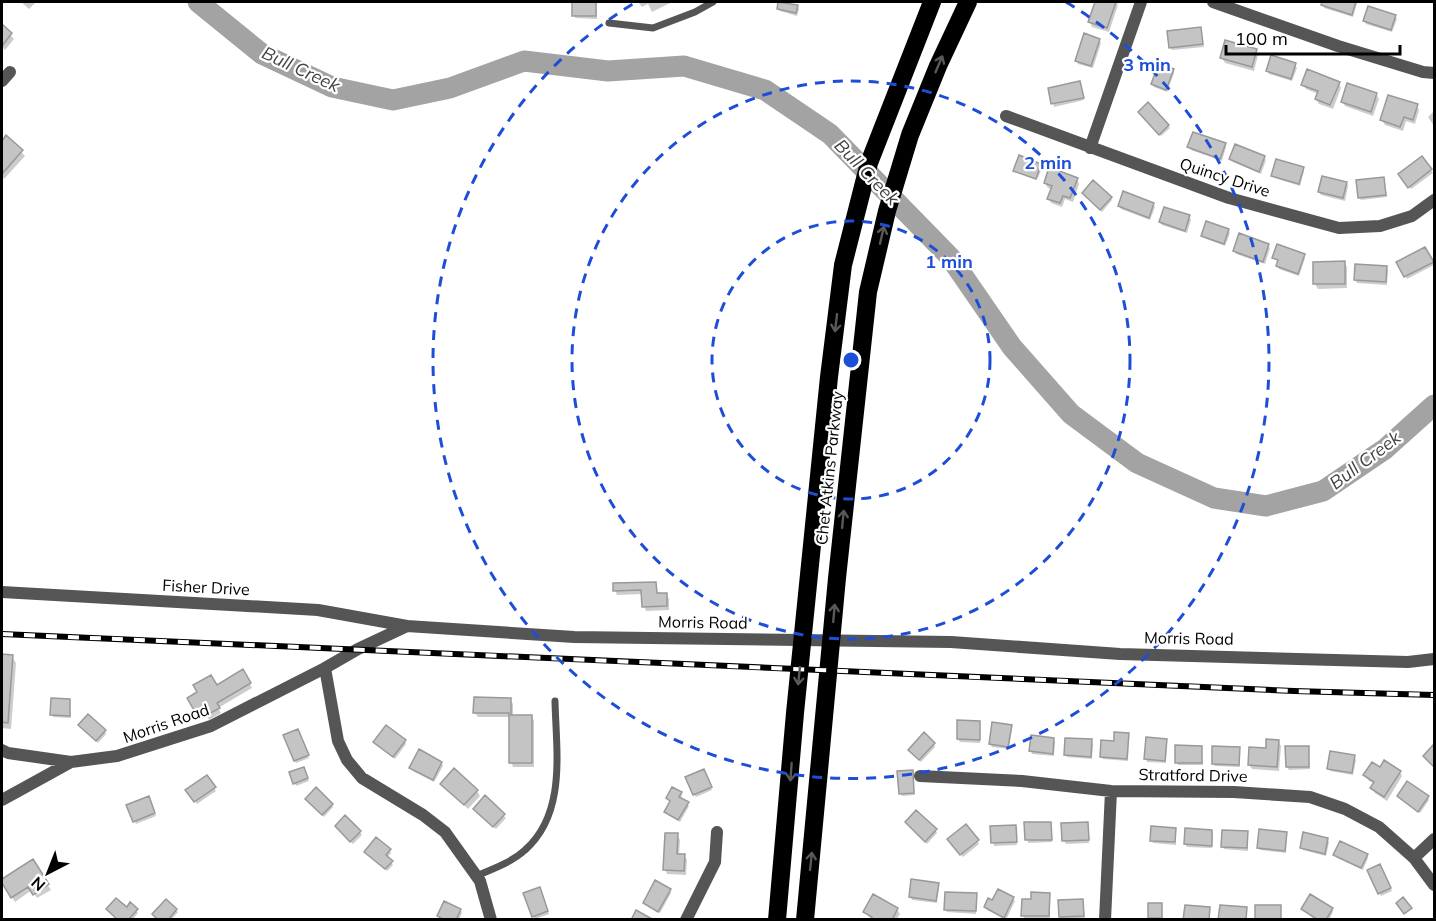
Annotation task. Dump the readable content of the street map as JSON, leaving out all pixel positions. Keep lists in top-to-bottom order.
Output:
{
  "streets": {
    "highway": ["Chet Atkins Parkway"],
    "street": [
      "Quincy Drive",
      "Fisher Drive",
      "Morris Road",
      "Stratford Drive"
    ]
  },
  "crossings": [
    ["Fisher Drive", "Morris Road"]
  ],
  "water": ["Bull Creek"],
  "scale_bar": "100 m",
  "north": "bottom left",
  "rings": ["3 min", "2 min", "1 min"]
}
